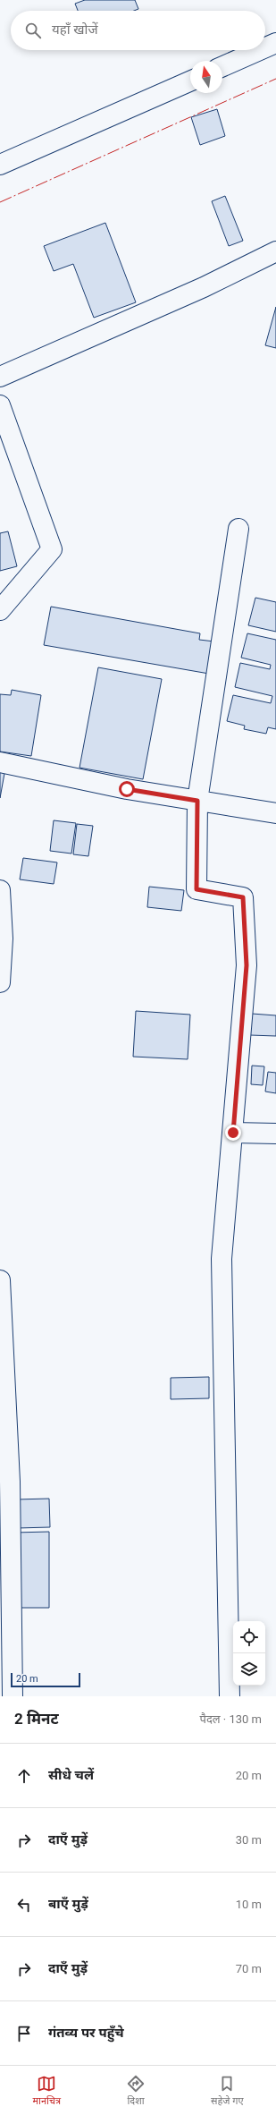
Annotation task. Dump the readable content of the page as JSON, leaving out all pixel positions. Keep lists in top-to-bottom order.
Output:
{
  "scale_bar": "20 m",
  "north": "top",
  "page": {
    "search": "यहाँ खोजें",
    "scale": "20 m",
    "heading": ["2 मिनट", "पैदल · 130 m"],
    "list": [
      ["सीधे चलें", "20 m"],
      ["दाएँ मुड़ें", "30 m"],
      ["बाएँ मुड़ें", "10 m"],
      ["दाएँ मुड़ें", "70 m"],
      "गंतव्य पर पहुँचे"
    ],
    "nav": ["मानचित्र", "दिशा", "सहेजे गए"]
  }
}
